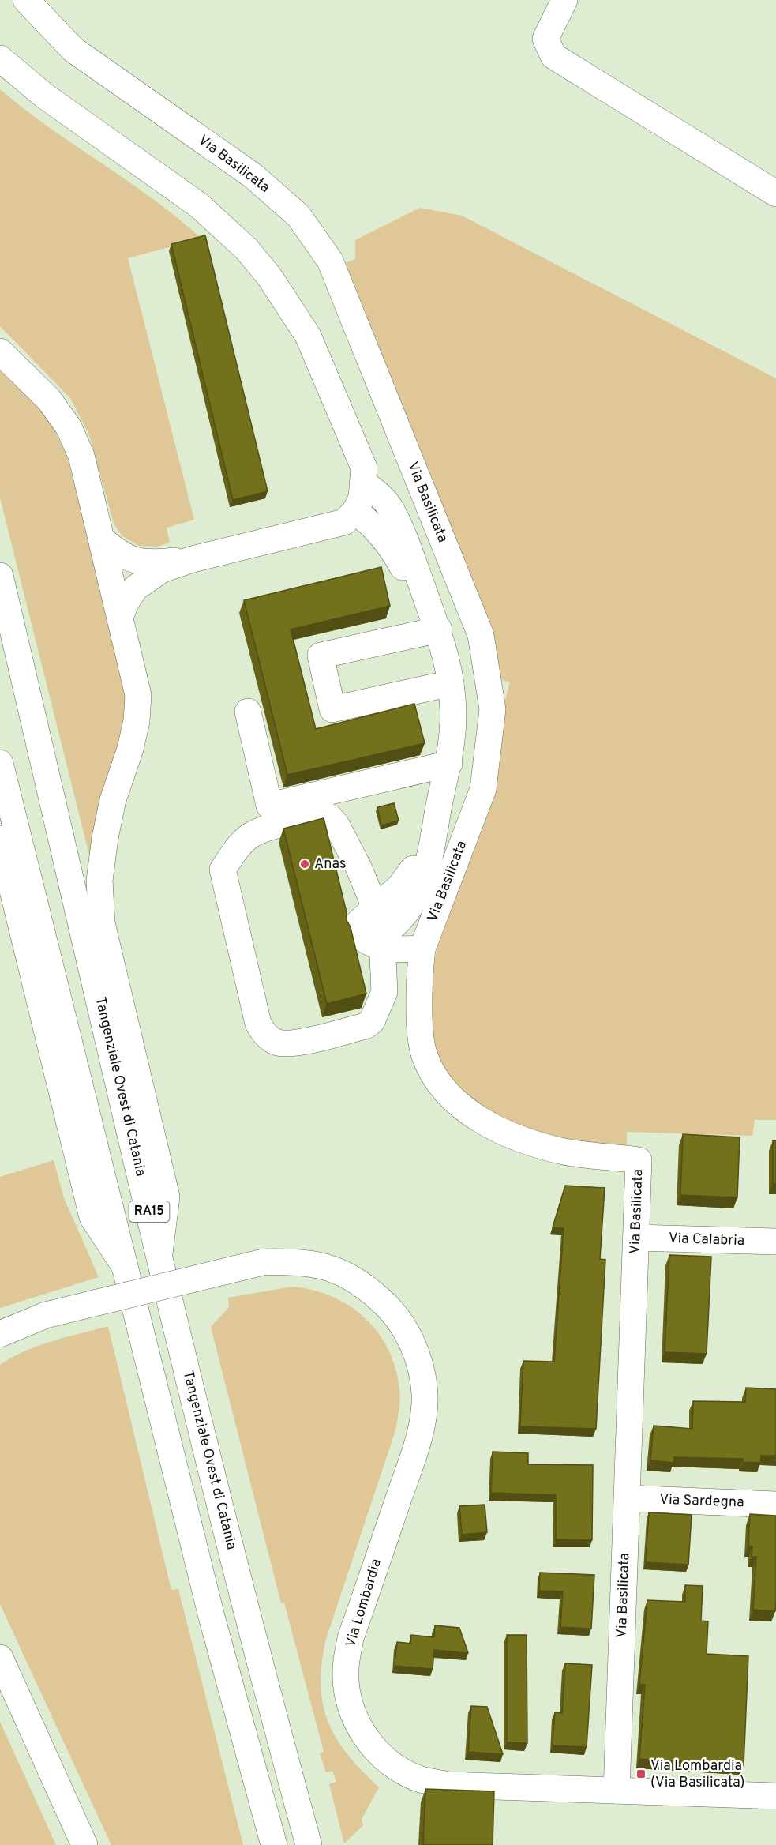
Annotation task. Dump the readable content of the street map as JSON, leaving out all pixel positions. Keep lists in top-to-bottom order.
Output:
{
  "streets": {
    "main road": [
      "Via Basilicata",
      "Tangenziale Ovest di Catania",
      "RA15",
      "Via Calabria",
      "Via Sardegna",
      "Via Lombardia"
    ]
  },
  "crossings": [
    ["Via Basilicata", "Via Calabria"],
    ["Via Basilicata", "Via Sardegna"],
    ["Via Basilicata", "Via Lombardia"]
  ],
  "places": {
    "other": ["Anas"],
    "transit": ["Via Lombardia (Via Basilicata)"]
  }
}
